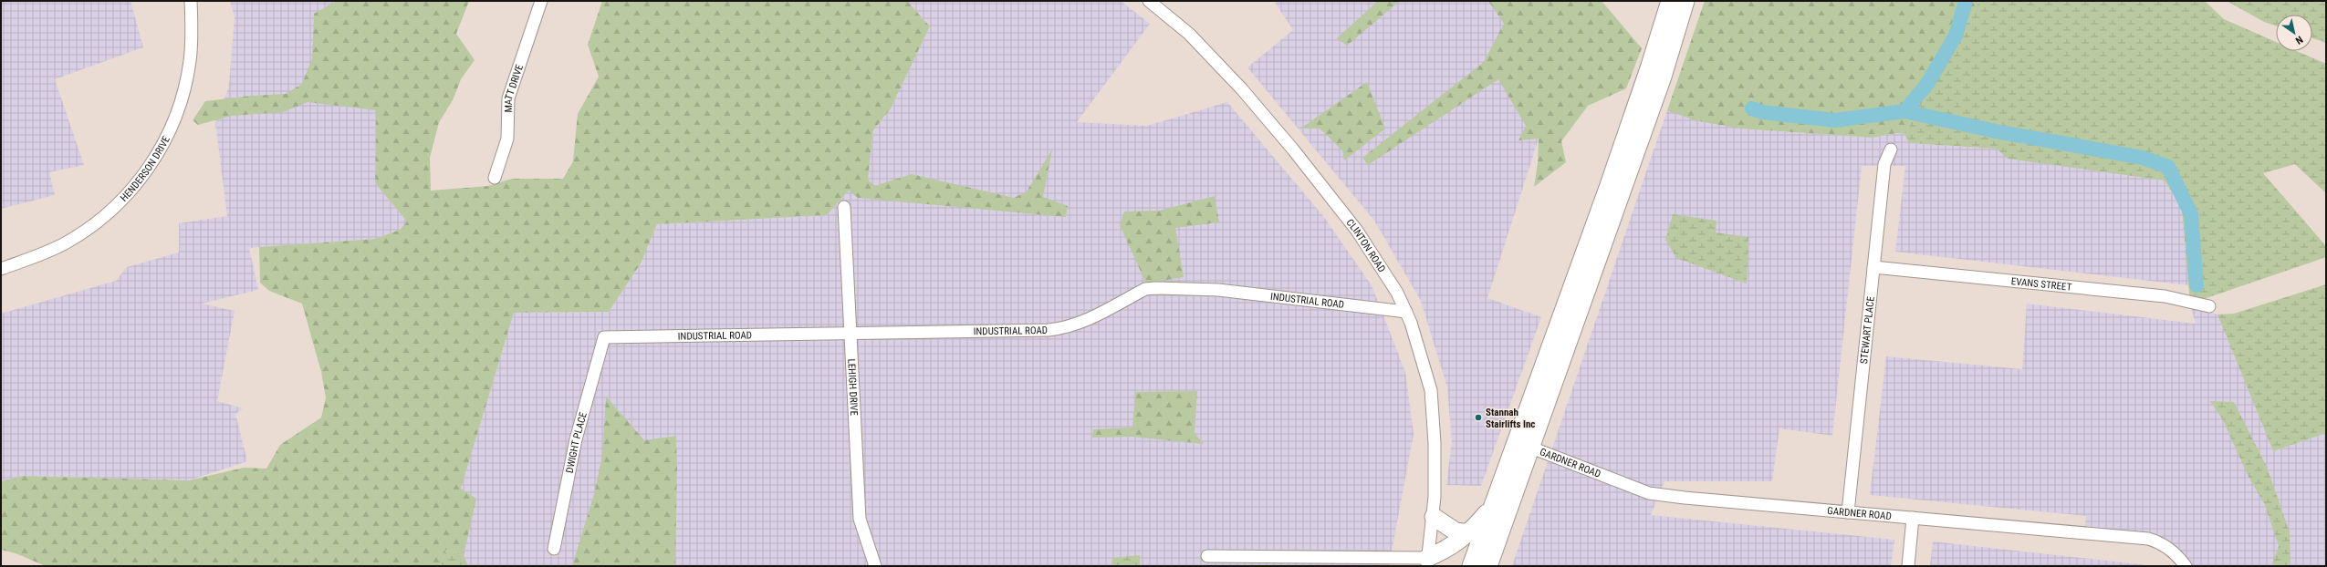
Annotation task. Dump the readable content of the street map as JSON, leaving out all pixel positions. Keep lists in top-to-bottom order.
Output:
{
  "streets": {
    "street": [
      "MATT DRIVE",
      "HENDERSON DRIVE",
      "CLINTON ROAD",
      "EVANS STREET",
      "INDUSTRIAL ROAD",
      "STEWART PLACE",
      "LEHIGH DRIVE",
      "DWIGHT PLACE",
      "GARDNER ROAD"
    ]
  },
  "crossings": [
    ["CLINTON ROAD", "INDUSTRIAL ROAD"],
    ["EVANS STREET", "STEWART PLACE"],
    ["INDUSTRIAL ROAD", "LEHIGH DRIVE"],
    ["INDUSTRIAL ROAD", "DWIGHT PLACE"],
    ["STEWART PLACE", "GARDNER ROAD"]
  ],
  "places": ["Stannah Stairlifts Inc"],
  "north": "bottom right"
}
